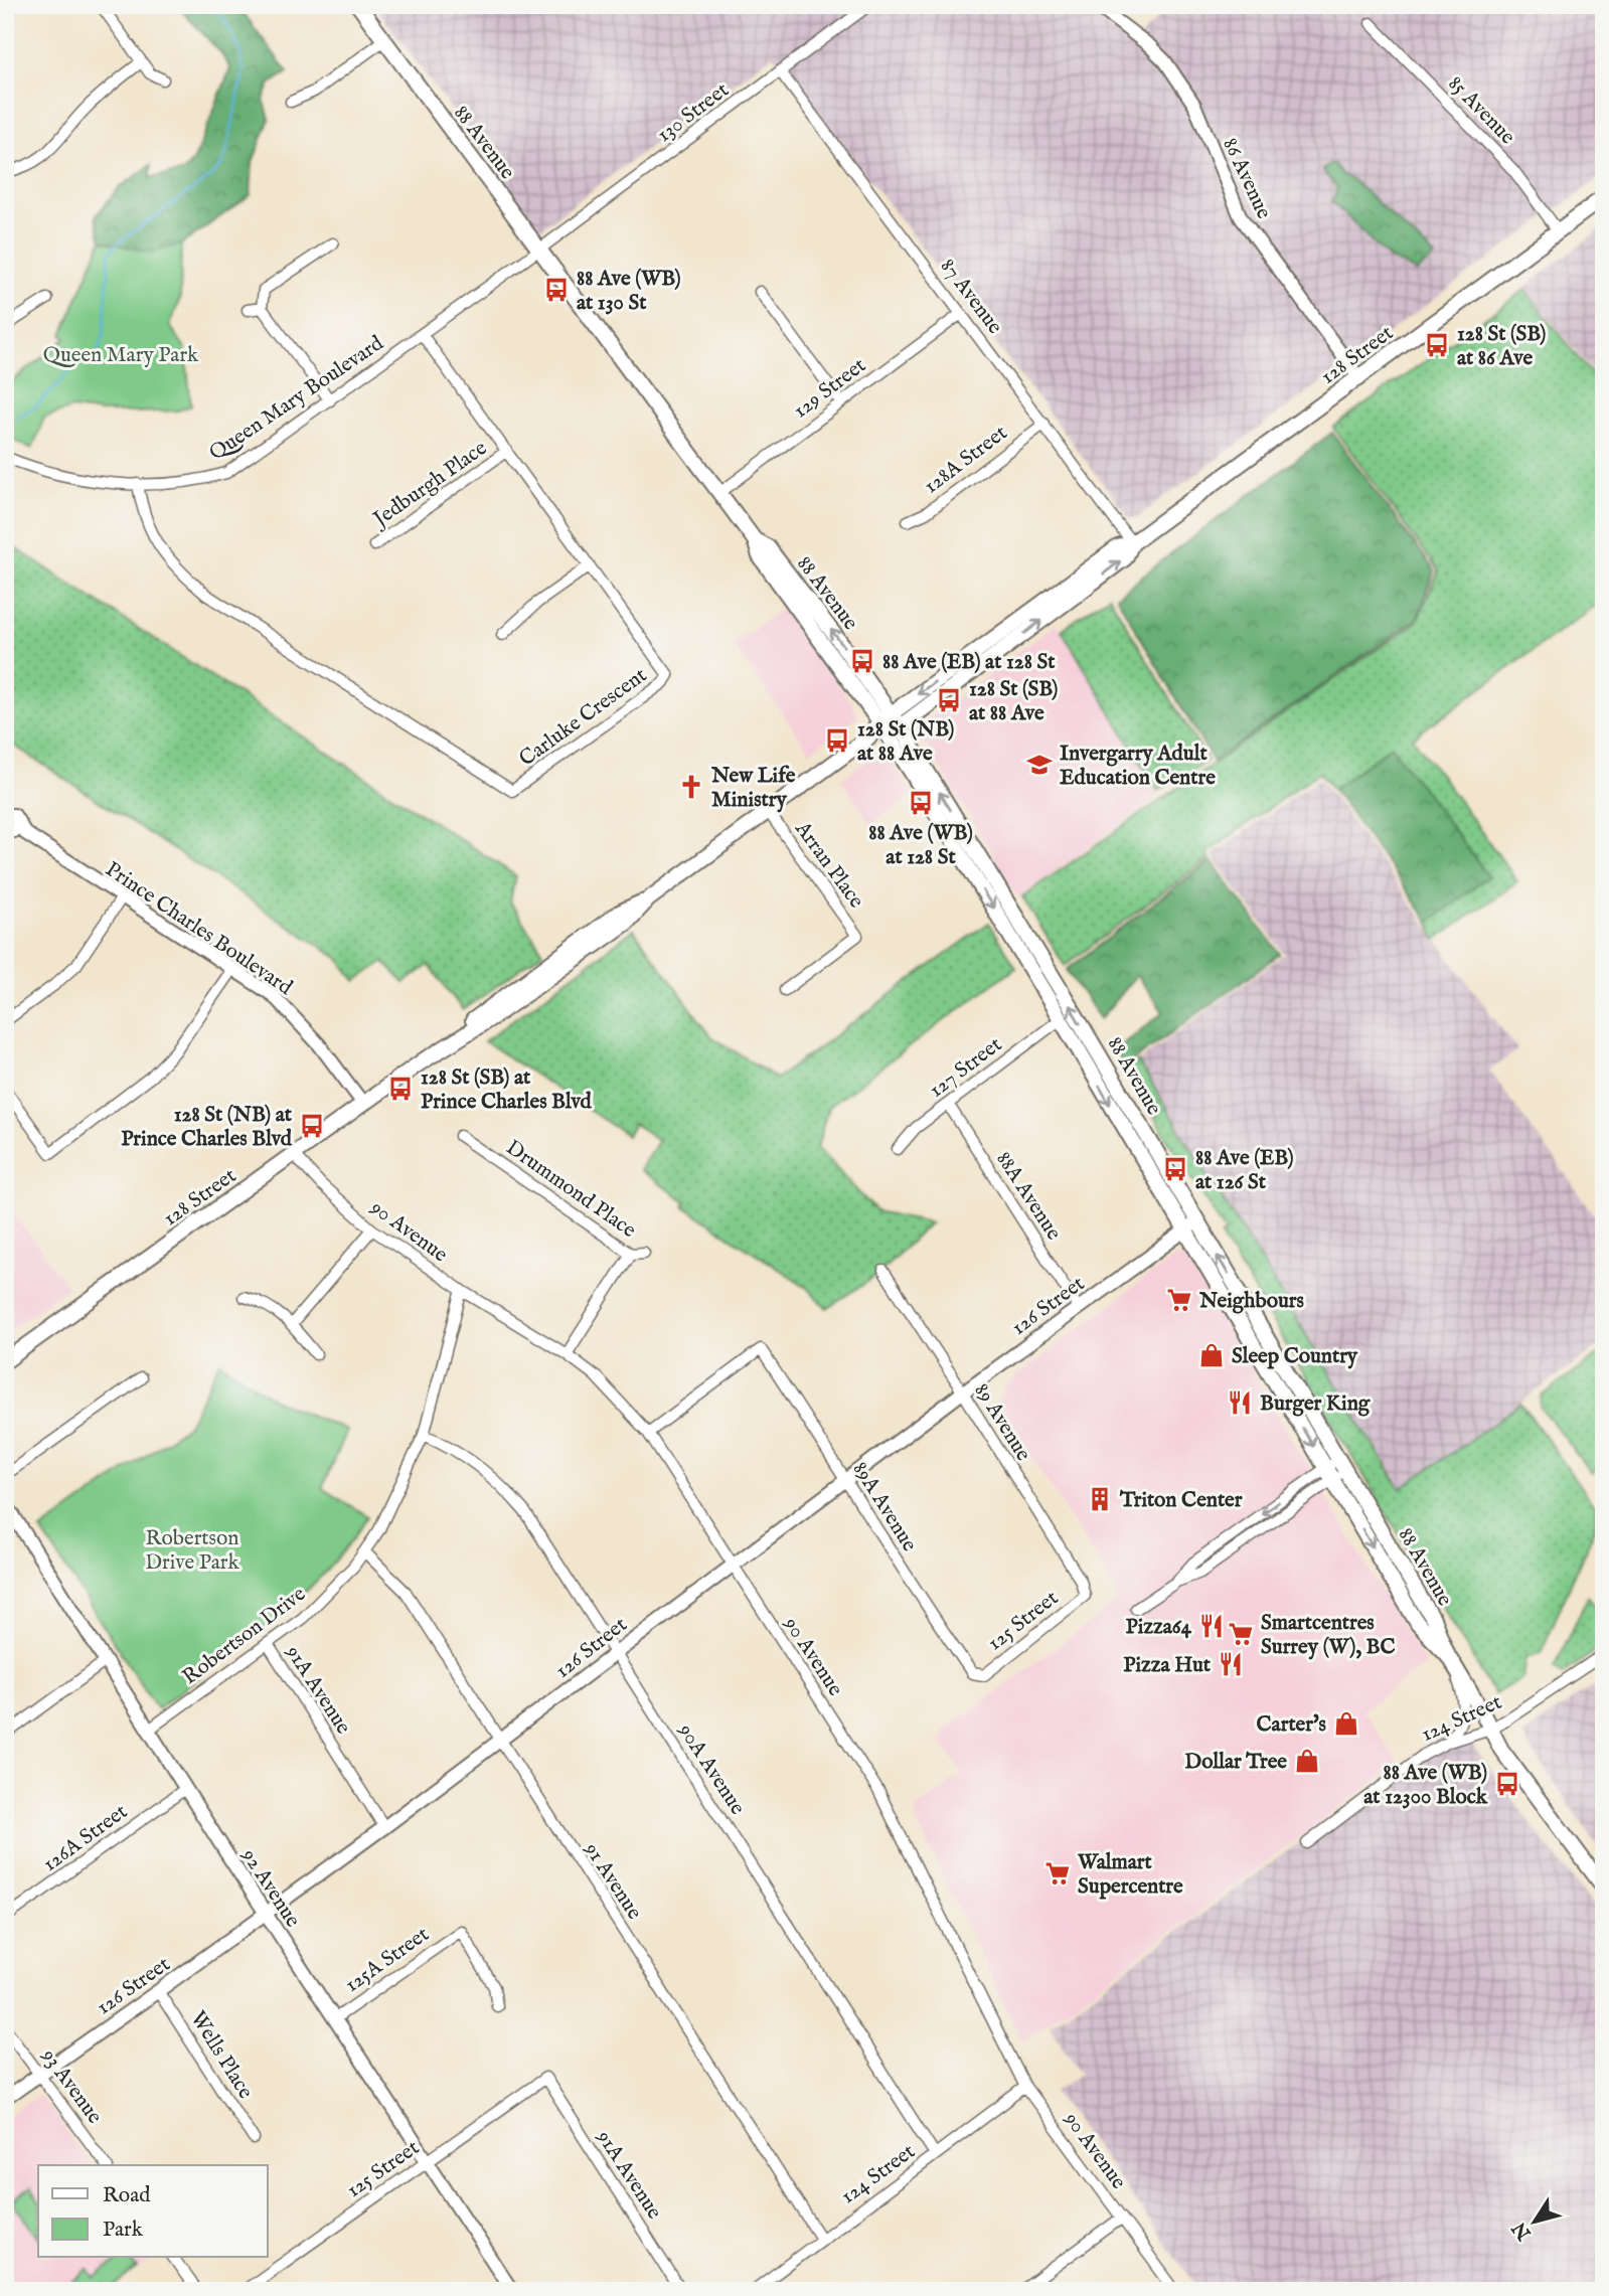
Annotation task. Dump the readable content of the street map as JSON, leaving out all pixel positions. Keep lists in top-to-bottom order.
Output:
{
  "streets": {
    "main road": ["88 Avenue", "128 Street"],
    "street": [
      "85 Avenue",
      "130 Street",
      "86 Avenue",
      "87 Avenue",
      "129 Street",
      "Queen Mary Boulevard",
      "128A Street",
      "Jedburgh Place",
      "Carluke Crescent",
      "Arran Place",
      "Prince Charles Boulevard",
      "127 Street",
      "Drummond Place",
      "88A Avenue",
      "90 Avenue",
      "126 Street",
      "89 Avenue",
      "89A Avenue",
      "125 Street",
      "Robertson Drive",
      "91A Avenue",
      "124 Street",
      "90A Avenue",
      "126A Street",
      "91 Avenue",
      "92 Avenue",
      "125A Street",
      "Wells Place",
      "93 Avenue"
    ]
  },
  "crossings": [
    ["85 Avenue", "128 Street"],
    ["130 Street", "88 Avenue"],
    ["130 Street", "87 Avenue"],
    ["130 Street", "Queen Mary Boulevard"],
    ["88 Avenue", "128 Street"],
    ["88 Avenue", "129 Street"],
    ["88 Avenue", "Queen Mary Boulevard"],
    ["88 Avenue", "127 Street"],
    ["88 Avenue", "126 Street"],
    ["88 Avenue", "124 Street"],
    ["86 Avenue", "128 Street"],
    ["87 Avenue", "128 Street"],
    ["87 Avenue", "129 Street"],
    ["87 Avenue", "128A Street"],
    ["128 Street", "Arran Place"],
    ["128 Street", "Prince Charles Boulevard"],
    ["128 Street", "90 Avenue"],
    ["Queen Mary Boulevard", "Carluke Crescent"],
    ["Jedburgh Place", "Carluke Crescent"],
    ["127 Street", "88A Avenue"],
    ["Drummond Place", "90 Avenue"],
    ["88A Avenue", "126 Street"],
    ["90 Avenue", "126 Street"],
    ["90 Avenue", "89A Avenue"],
    ["90 Avenue", "Robertson Drive"],
    ["90 Avenue", "124 Street"],
    ["126 Street", "89 Avenue"],
    ["126 Street", "89A Avenue"],
    ["126 Street", "91A Avenue"],
    ["126 Street", "90A Avenue"],
    ["126 Street", "91 Avenue"],
    ["126 Street", "92 Avenue"],
    ["126 Street", "Wells Place"],
    ["126 Street", "93 Avenue"],
    ["89 Avenue", "125 Street"],
    ["89A Avenue", "125 Street"],
    ["125 Street", "91A Avenue"],
    ["125 Street", "92 Avenue"],
    ["Robertson Drive", "91A Avenue"],
    ["Robertson Drive", "90A Avenue"],
    ["Robertson Drive", "91 Avenue"],
    ["Robertson Drive", "92 Avenue"],
    ["124 Street", "90A Avenue"],
    ["124 Street", "91 Avenue"],
    ["126A Street", "92 Avenue"],
    ["92 Avenue", "125A Street"]
  ],
  "parks": ["Queen Mary Park", "Robertson Drive Park"],
  "places": {
    "bus stop": [
      "88 Ave (WB) at 130 St",
      "128 St (SB) at 86 Ave",
      "88 Ave (EB) at 128 St",
      "128 St (SB) at 88 Ave",
      "128 St (NB) at 88 Ave",
      "88 Ave (WB) at 128 St",
      "128 St (SB) at Prince Charles Blvd",
      "128 St (NB) at Prince Charles Blvd",
      "88 Ave (EB) at 126 St",
      "88 Ave (WB) at 12300 Block"
    ],
    "school or university": ["Invergarry Adult Education Centre"],
    "church": ["New Life Ministry"],
    "supermarket": ["Neighbours", "Smartcentres Surrey (W), BC", "Walmart Supercentre"],
    "shop": ["Sleep Country", "Carter's", "Dollar Tree"],
    "restaurant": ["Burger King", "Pizza64", "Pizza Hut"],
    "building": ["Triton Center"]
  },
  "legend": ["Road", "Park"],
  "north": "bottom left"
}
